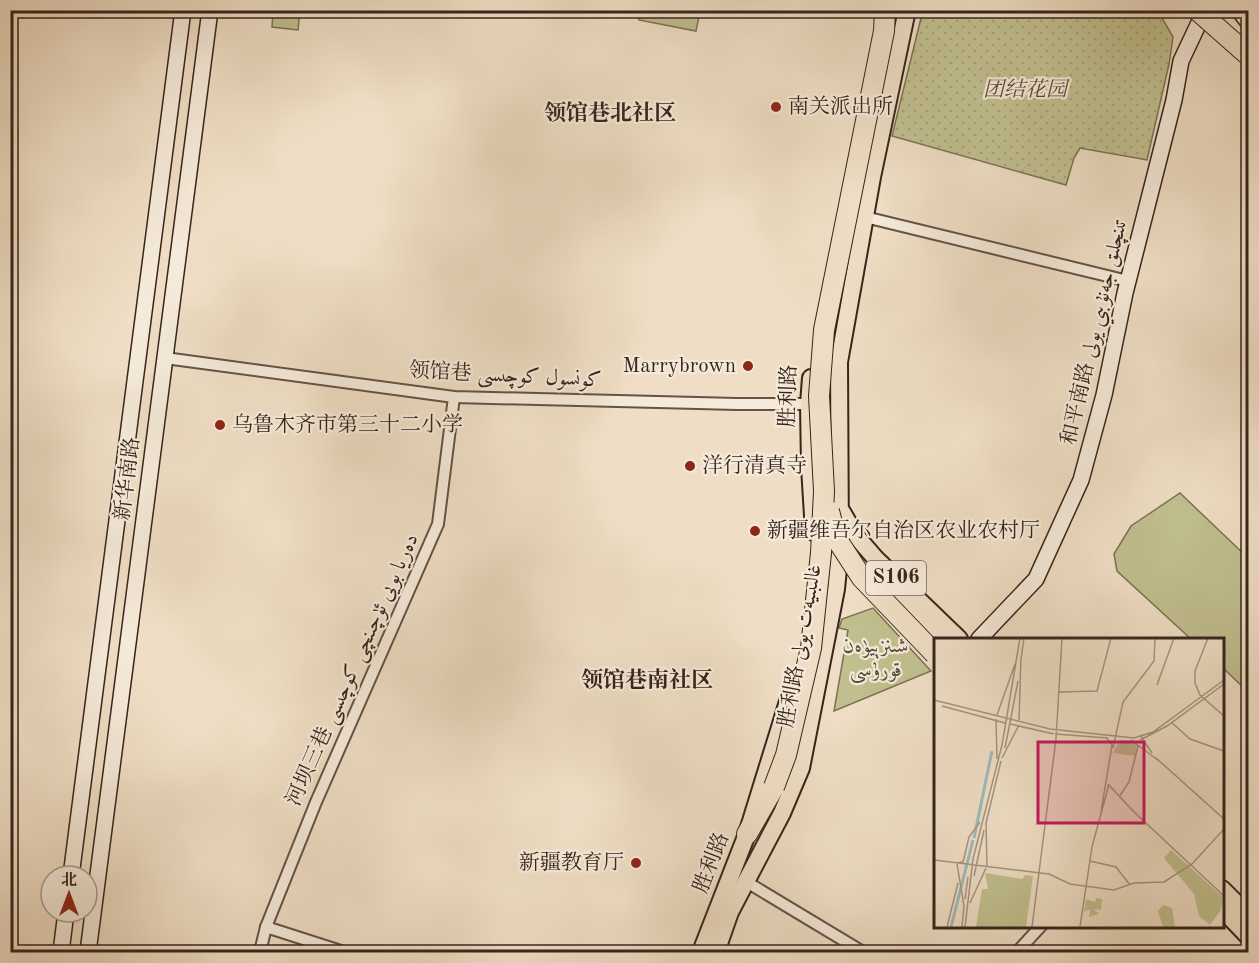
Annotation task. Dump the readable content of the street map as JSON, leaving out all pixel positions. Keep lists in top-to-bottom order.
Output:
{
  "streets": {
    "main road": [
      "和平南路 تىنچلىق جەنۇبىي يولى",
      "胜利路",
      "新华南路",
      "S106",
      "胜利路 غالىبىيەت يولى"
    ],
    "street": ["领馆巷 كونسول كوچىسى", "河坝三巷 دەريا بويى ئۈچىنچى كوچىسى"]
  },
  "crossings": [
    ["领馆巷 كونسول كوچىسى", "胜利路"],
    ["领馆巷 كونسول كوچىسى", "新华南路"],
    ["领馆巷 كونسول كوچىسى", "河坝三巷 دەريا بويى ئۈچىنچى كوچىسى"],
    ["胜利路", "S106"],
    ["S106", "胜利路 غالىبىيەت يولى"]
  ],
  "districts": ["领馆巷北社区", "领馆巷南社区"],
  "parks": ["团结花园", "شىنزېيۈەن قورۇسى"],
  "places": [
    "南关派出所",
    "Marrybrown",
    "乌鲁木齐市第三十二小学",
    "洋行清真寺",
    "新疆维吾尔自治区农业农村厅",
    "新疆教育厅"
  ],
  "north": "top"
}
